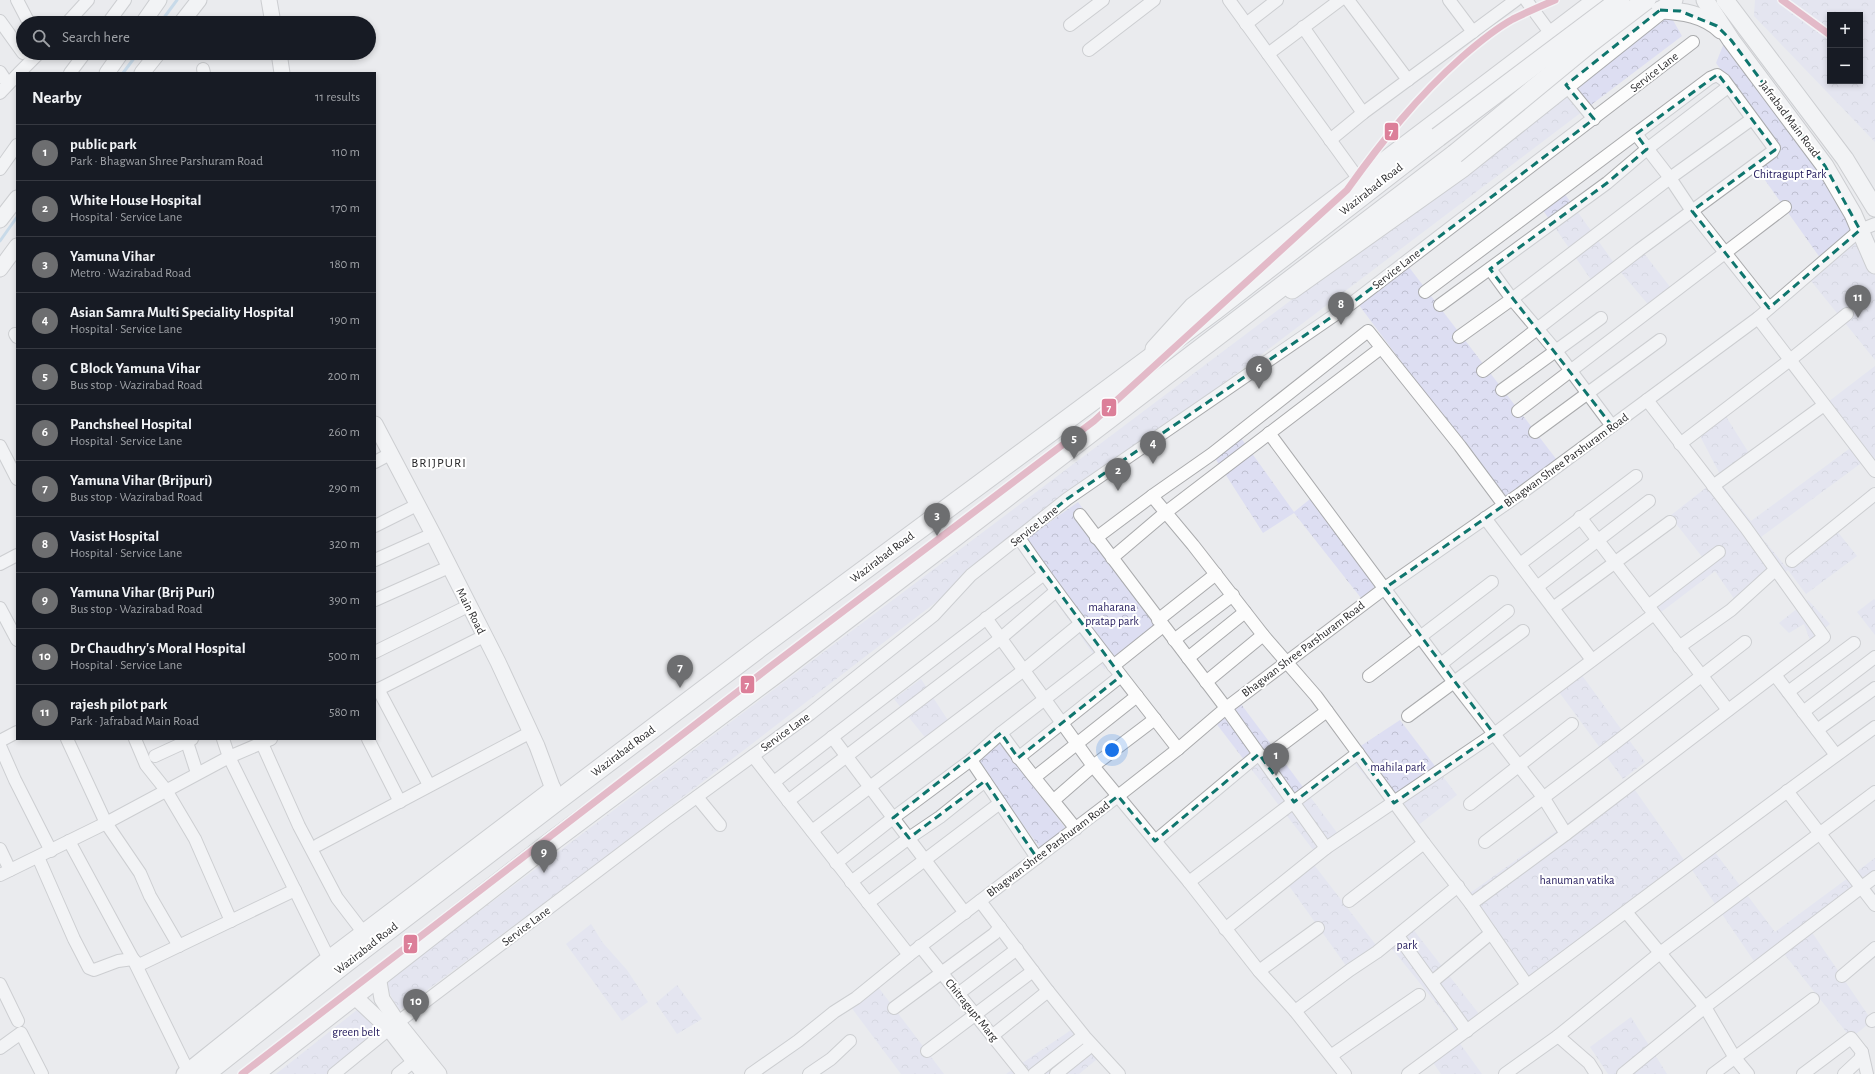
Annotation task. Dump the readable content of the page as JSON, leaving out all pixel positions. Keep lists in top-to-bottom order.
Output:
{
  "streets": {
    "highway": ["Wazirabad Road"],
    "main road": ["Jafrabad Main Road"],
    "street": [
      "Service Lane",
      "Bhagwan Shree Parshuram Road",
      "Main Road",
      "Chitragupt Marg"
    ]
  },
  "crossings": [
    ["Jafrabad Main Road", "Bhagwan Shree Parshuram Road"],
    ["Wazirabad Road", "Main Road"],
    ["Bhagwan Shree Parshuram Road", "Chitragupt Marg"]
  ],
  "districts": ["BRIJPURI"],
  "parks": [
    "Chitragupt Park",
    "maharana pratap park",
    "mahila park",
    "hanuman vatika",
    "park",
    "green belt"
  ],
  "lines": ["transit line 7"],
  "page": {
    "map_buttons": ["+", "−"],
    "search": "Search here",
    "heading": ["Nearby", "11 results"],
    "list": [
      {
        "mark": "1",
        "name": "public park",
        "note": "Park · Bhagwan Shree Parshuram Road",
        "value": "110 m"
      },
      {
        "mark": "2",
        "name": "White House Hospital",
        "note": "Hospital · Service Lane",
        "value": "170 m"
      },
      {
        "mark": "3",
        "name": "Yamuna Vihar",
        "note": "Metro · Wazirabad Road",
        "value": "180 m"
      },
      {
        "mark": "4",
        "name": "Asian Samra Multi Speciality Hospital",
        "note": "Hospital · Service Lane",
        "value": "190 m"
      },
      {
        "mark": "5",
        "name": "C Block Yamuna Vihar",
        "note": "Bus stop · Wazirabad Road",
        "value": "200 m"
      },
      {
        "mark": "6",
        "name": "Panchsheel Hospital",
        "note": "Hospital · Service Lane",
        "value": "260 m"
      },
      {
        "mark": "7",
        "name": "Yamuna Vihar (Brijpuri)",
        "note": "Bus stop · Wazirabad Road",
        "value": "290 m"
      },
      {
        "mark": "8",
        "name": "Vasist Hospital",
        "note": "Hospital · Service Lane",
        "value": "320 m"
      },
      {
        "mark": "9",
        "name": "Yamuna Vihar (Brij Puri)",
        "note": "Bus stop · Wazirabad Road",
        "value": "390 m"
      },
      {
        "mark": "10",
        "name": "Dr Chaudhry's Moral Hospital",
        "note": "Hospital · Service Lane",
        "value": "500 m"
      },
      {
        "mark": "11",
        "name": "rajesh pilot park",
        "note": "Park · Jafrabad Main Road",
        "value": "580 m"
      }
    ],
    "pins": [
      "11",
      "8",
      "6",
      "5",
      "4",
      "2",
      "3",
      "7",
      "1",
      "9",
      "10"
    ]
  }
}
